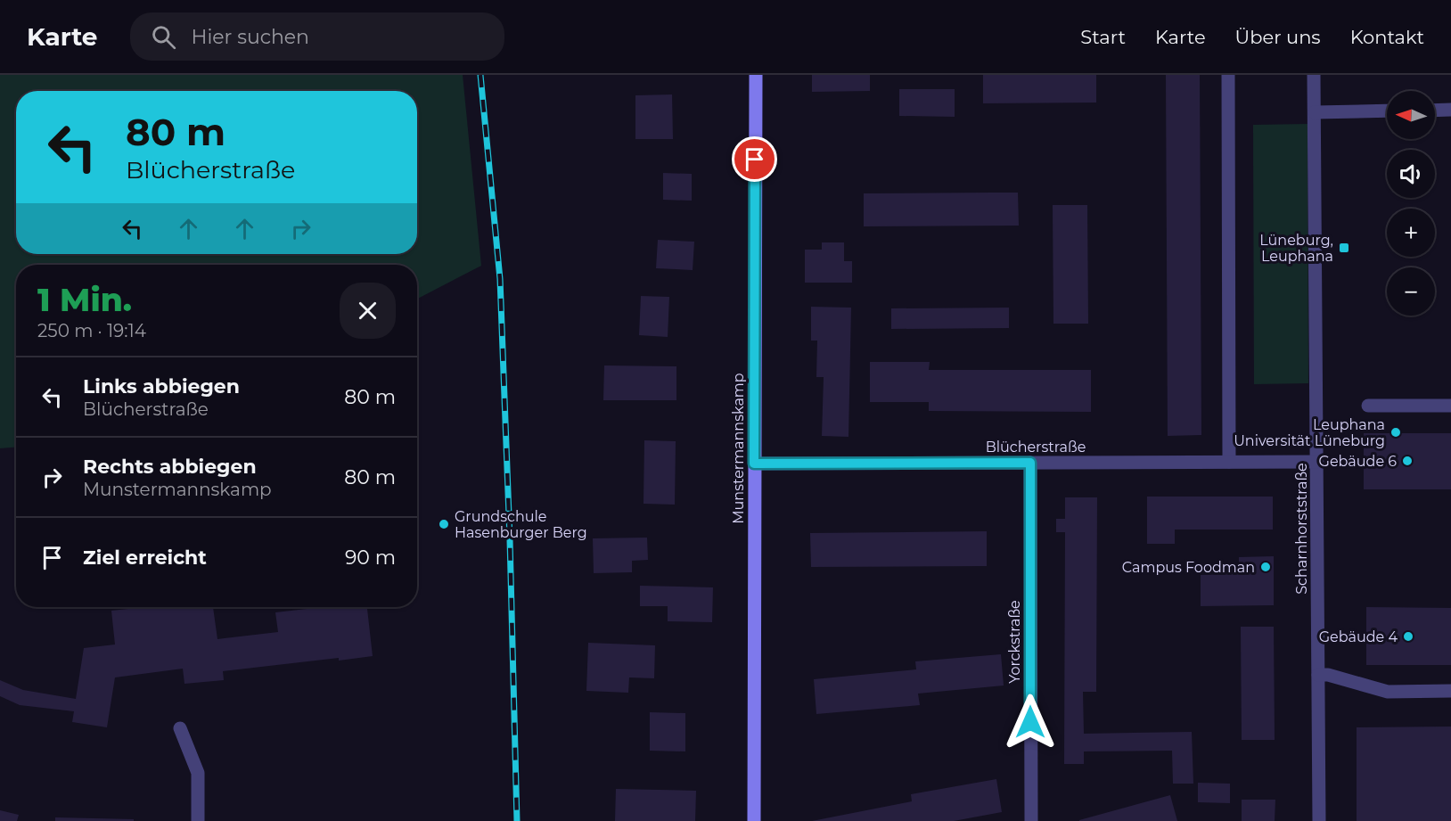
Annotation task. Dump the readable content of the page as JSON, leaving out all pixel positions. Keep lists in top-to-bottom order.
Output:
{
  "streets": {
    "street": [
      "Blücherstraße",
      "Munstermannskamp",
      "Scharnhorststraße",
      "Yorckstraße"
    ]
  },
  "crossings": [
    ["Blücherstraße", "Munstermannskamp"],
    ["Blücherstraße", "Scharnhorststraße"],
    ["Blücherstraße", "Yorckstraße"]
  ],
  "places": {
    "transit": ["Lüneburg, Leuphana"],
    "other": [
      "Leuphana Universität Lüneburg",
      "Gebäude 6",
      "Grundschule Hasenburger Berg",
      "Campus Foodman",
      "Gebäude 4"
    ]
  },
  "north": "left",
  "page": {
    "header": "Karte",
    "search": "Hier suchen",
    "nav": [
      "Start",
      "Karte",
      "Über uns",
      "Kontakt"
    ],
    "map_buttons": ["+", "−"],
    "turn": ["80 m", "Blücherstraße"],
    "heading": ["1 Min.", "250 m · 19:14"],
    "list": [
      {
        "name": "Links abbiegen",
        "note": "Blücherstraße",
        "value": "80 m"
      },
      {
        "name": "Rechts abbiegen",
        "note": "Munstermannskamp",
        "value": "80 m"
      },
      {
        "name": "Ziel erreicht",
        "value": "90 m"
      }
    ]
  }
}
